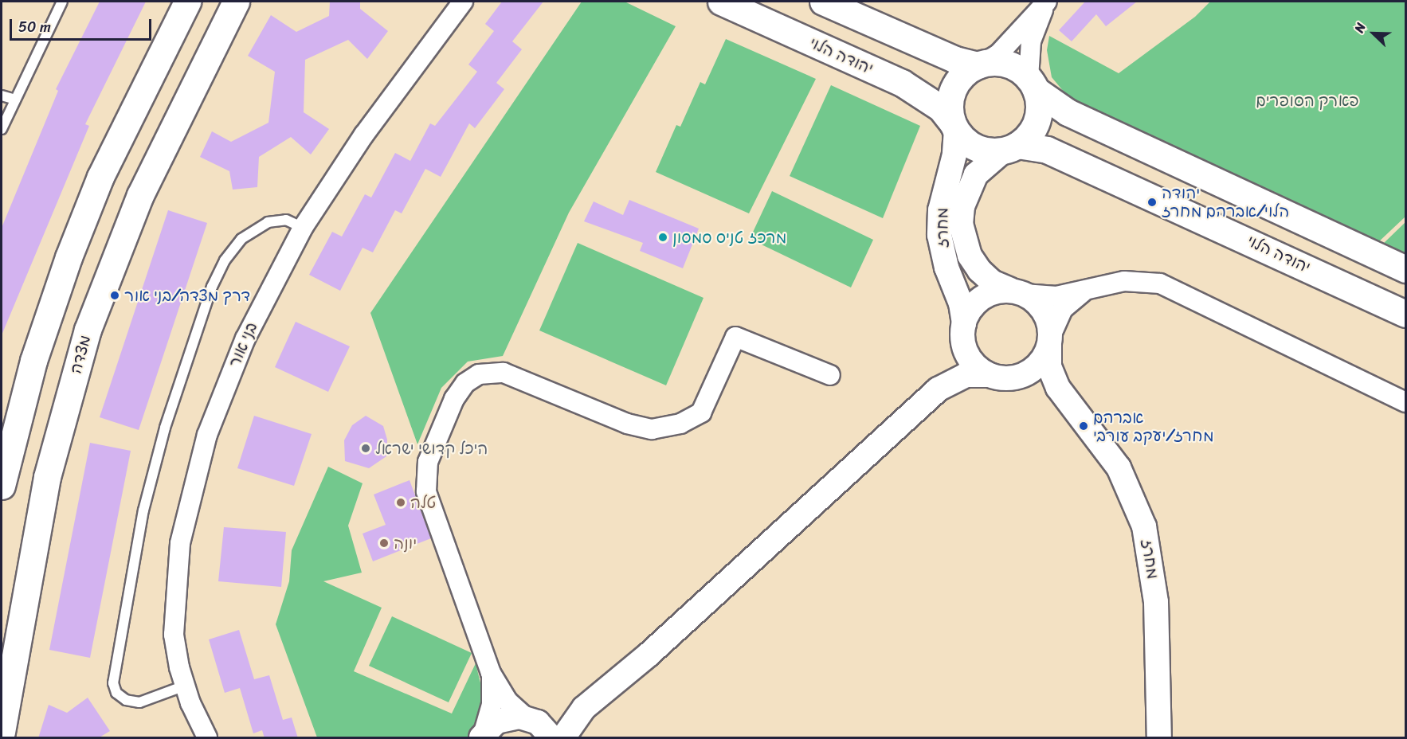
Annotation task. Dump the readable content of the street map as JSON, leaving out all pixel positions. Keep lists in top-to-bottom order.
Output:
{
  "streets": {
    "main road": ["יהודה הלוי", "מצדה"],
    "street": ["מחרז", "בני אור"]
  },
  "crossings": [
    ["יהודה הלוי", "מחרז"]
  ],
  "parks": ["פארק הסופרים"],
  "places": [
    "יהודה הלוי/אברהם מחרז",
    "מרכז טניס סמסון",
    "דרך מצדה/בני אור",
    "אברהם מחרז/יעקב עורבי",
    "היכל קדושי ישראל",
    "טלה",
    "יונה"
  ],
  "scale_bar": "50 m",
  "north": "top left"
}
